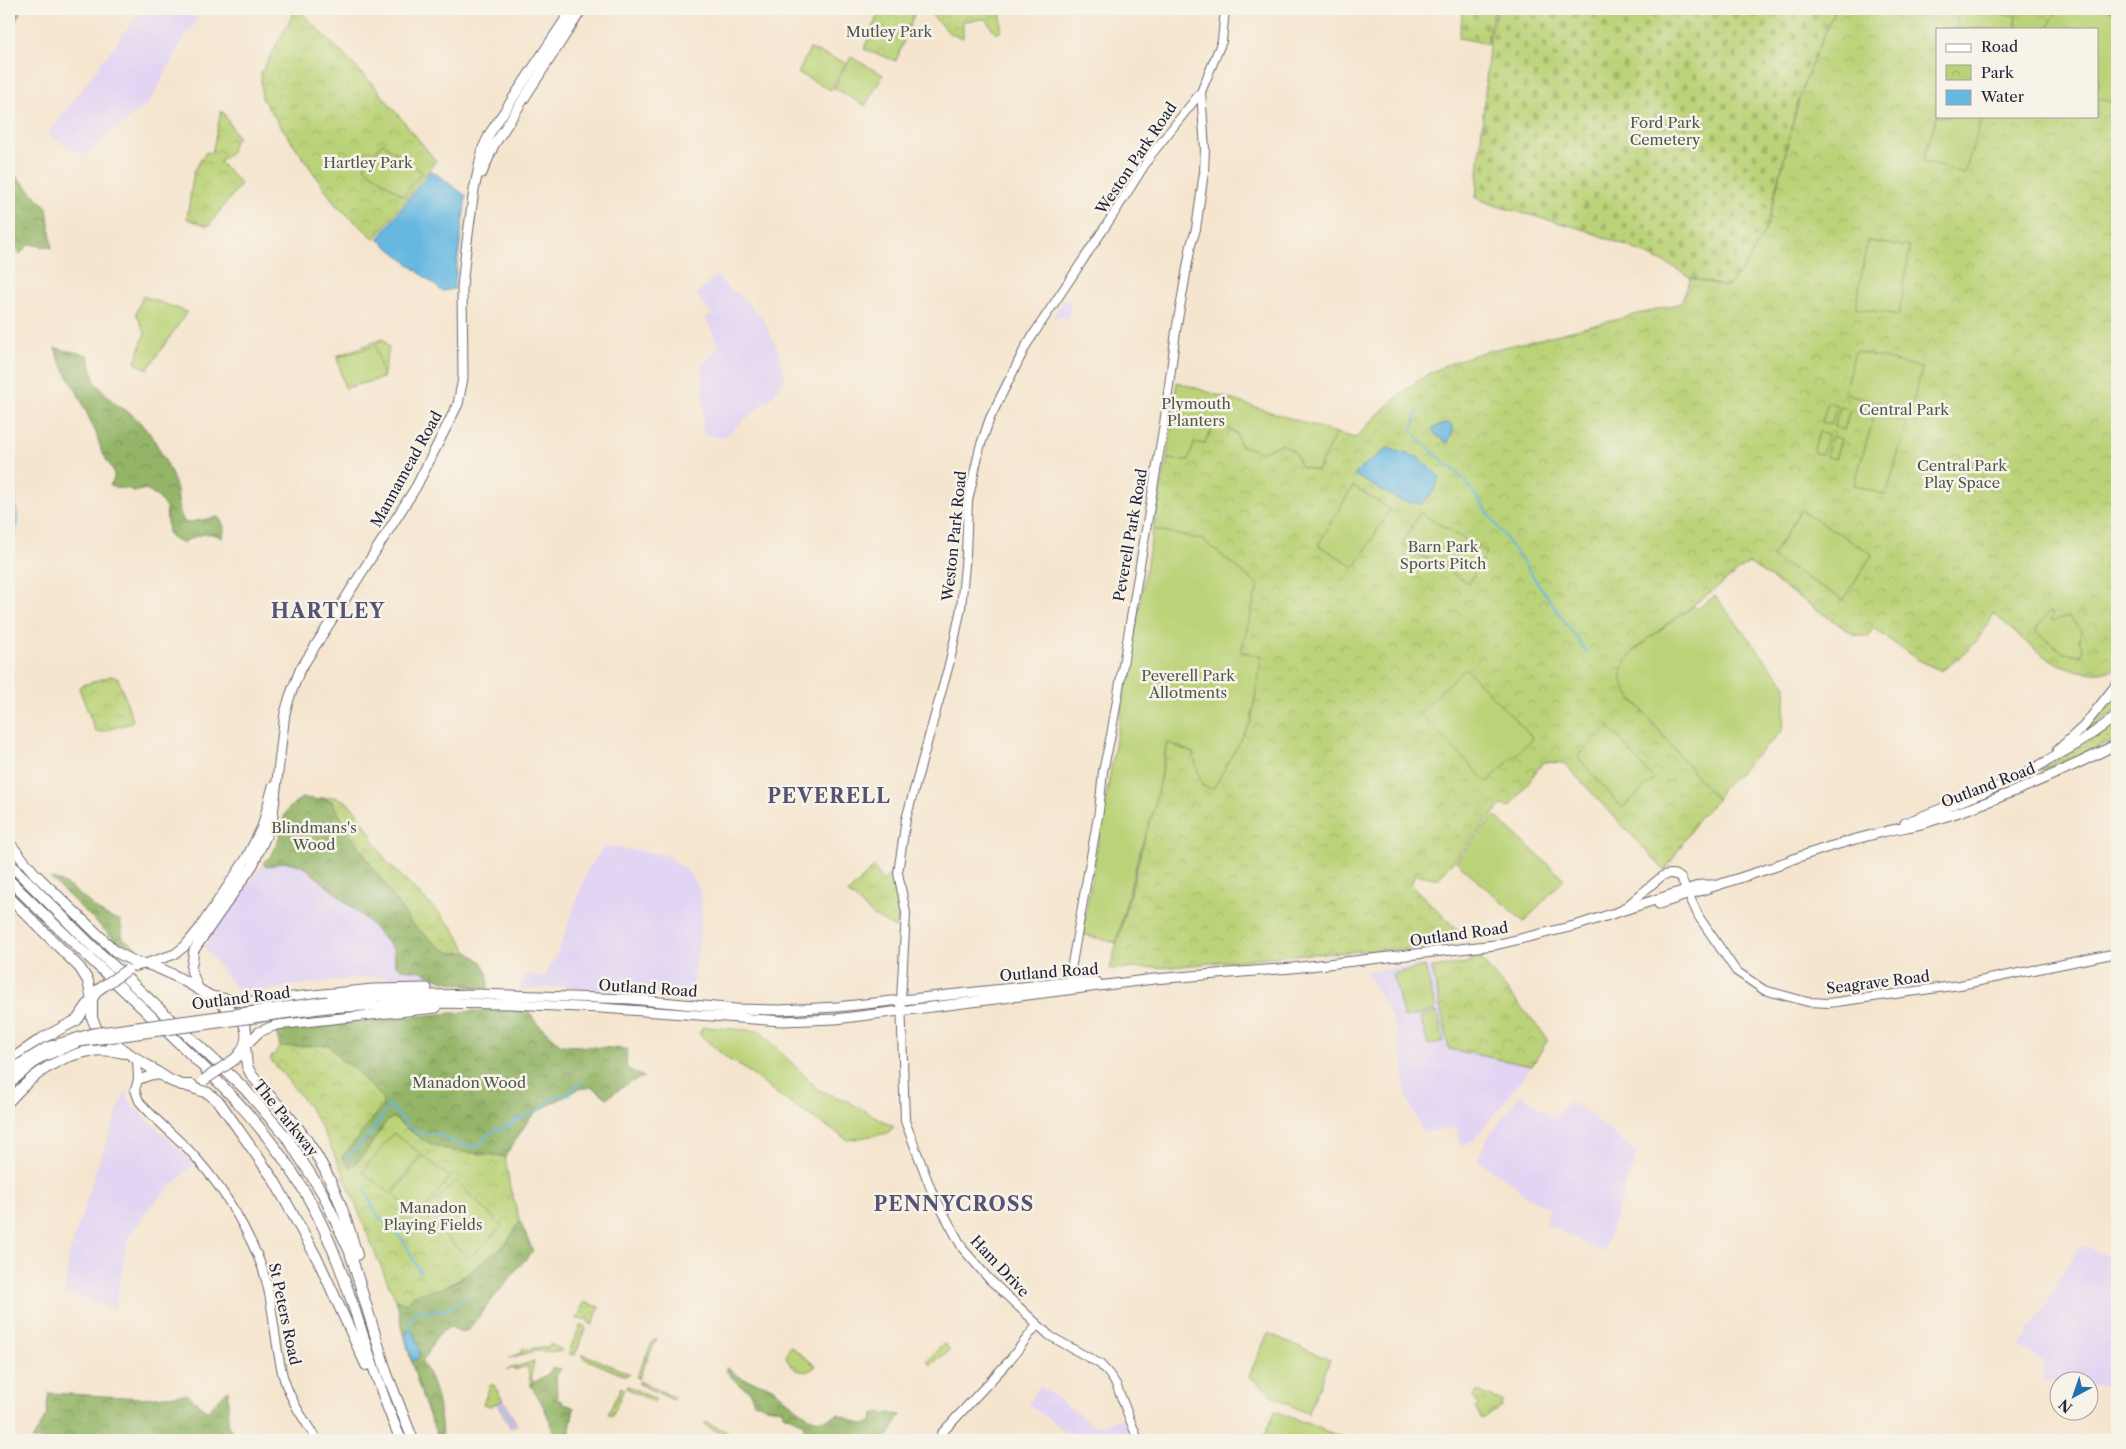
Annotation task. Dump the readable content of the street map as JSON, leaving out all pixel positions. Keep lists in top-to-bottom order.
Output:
{
  "streets": {
    "highway": ["The Parkway"],
    "main road": ["Mannamead Road", "Outland Road"],
    "street": [
      "Weston Park Road",
      "Peverell Park Road",
      "Seagrave Road",
      "Ham Drive",
      "St Peters Road"
    ]
  },
  "crossings": [
    ["Weston Park Road", "Peverell Park Road"],
    ["Weston Park Road", "Outland Road"],
    ["Weston Park Road", "Ham Drive"],
    ["Mannamead Road", "St Peters Road"],
    ["Peverell Park Road", "Outland Road"],
    ["Outland Road", "Seagrave Road"],
    ["Outland Road", "Ham Drive"]
  ],
  "districts": ["HARTLEY", "PEVERELL", "PENNYCROSS"],
  "parks": [
    "Mutley Park",
    "Ford Park Cemetery",
    "Hartley Park",
    "Plymouth Planters",
    "Central Park",
    "Central Park Play Space",
    "Barn Park Sports Pitch",
    "Peverell Park Allotments",
    "Blindmans's Wood",
    "Manadon Wood",
    "Manadon Playing Fields"
  ],
  "legend": ["Road", "Park", "Water"],
  "north": "bottom left"
}
